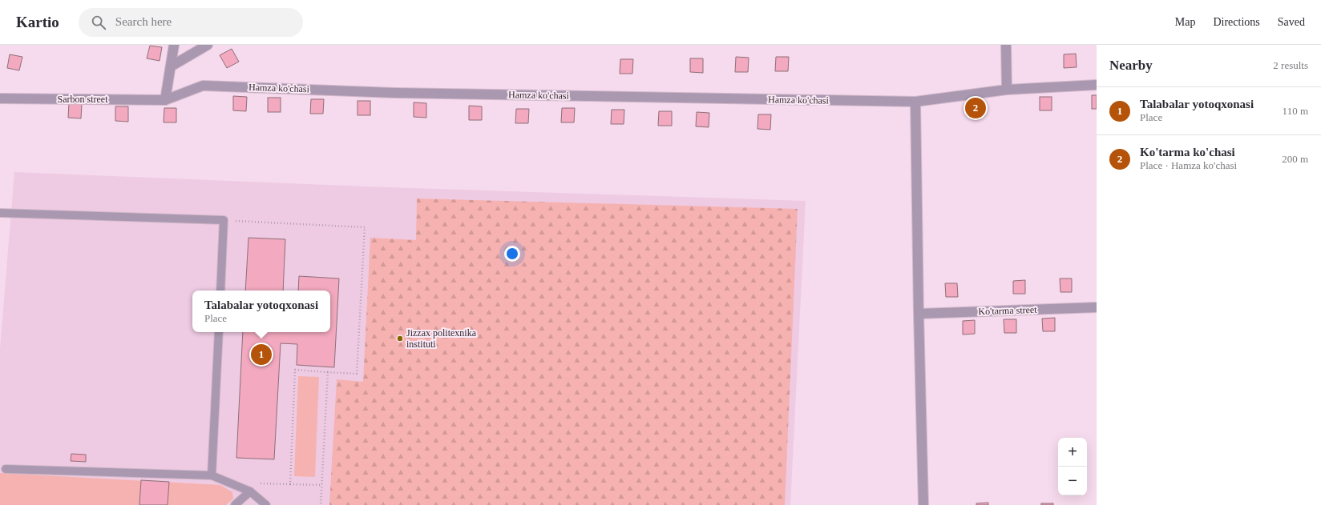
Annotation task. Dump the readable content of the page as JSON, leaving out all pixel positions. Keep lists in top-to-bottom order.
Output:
{
  "streets": {
    "street": ["Hamza ko'chasi", "Sarbon street", "Ko'tarma street"]
  },
  "crossings": [
    ["Hamza ko'chasi", "Sarbon street"]
  ],
  "places": ["Jizzax politexnika instituti"],
  "page": {
    "header": "Kartio",
    "search": "Search here",
    "nav": ["Map", "Directions", "Saved"],
    "heading": ["Nearby", "2 results"],
    "list": [
      {
        "mark": "1",
        "name": "Talabalar yotoqxonasi",
        "note": "Place",
        "value": "110 m"
      },
      {
        "mark": "2",
        "name": "Ko'tarma ko'chasi",
        "note": "Place · Hamza ko'chasi",
        "value": "200 m"
      }
    ],
    "pins": ["2", "1"],
    "popup": ["Talabalar yotoqxonasi", "Place"],
    "map_buttons": ["+", "−"]
  }
}
